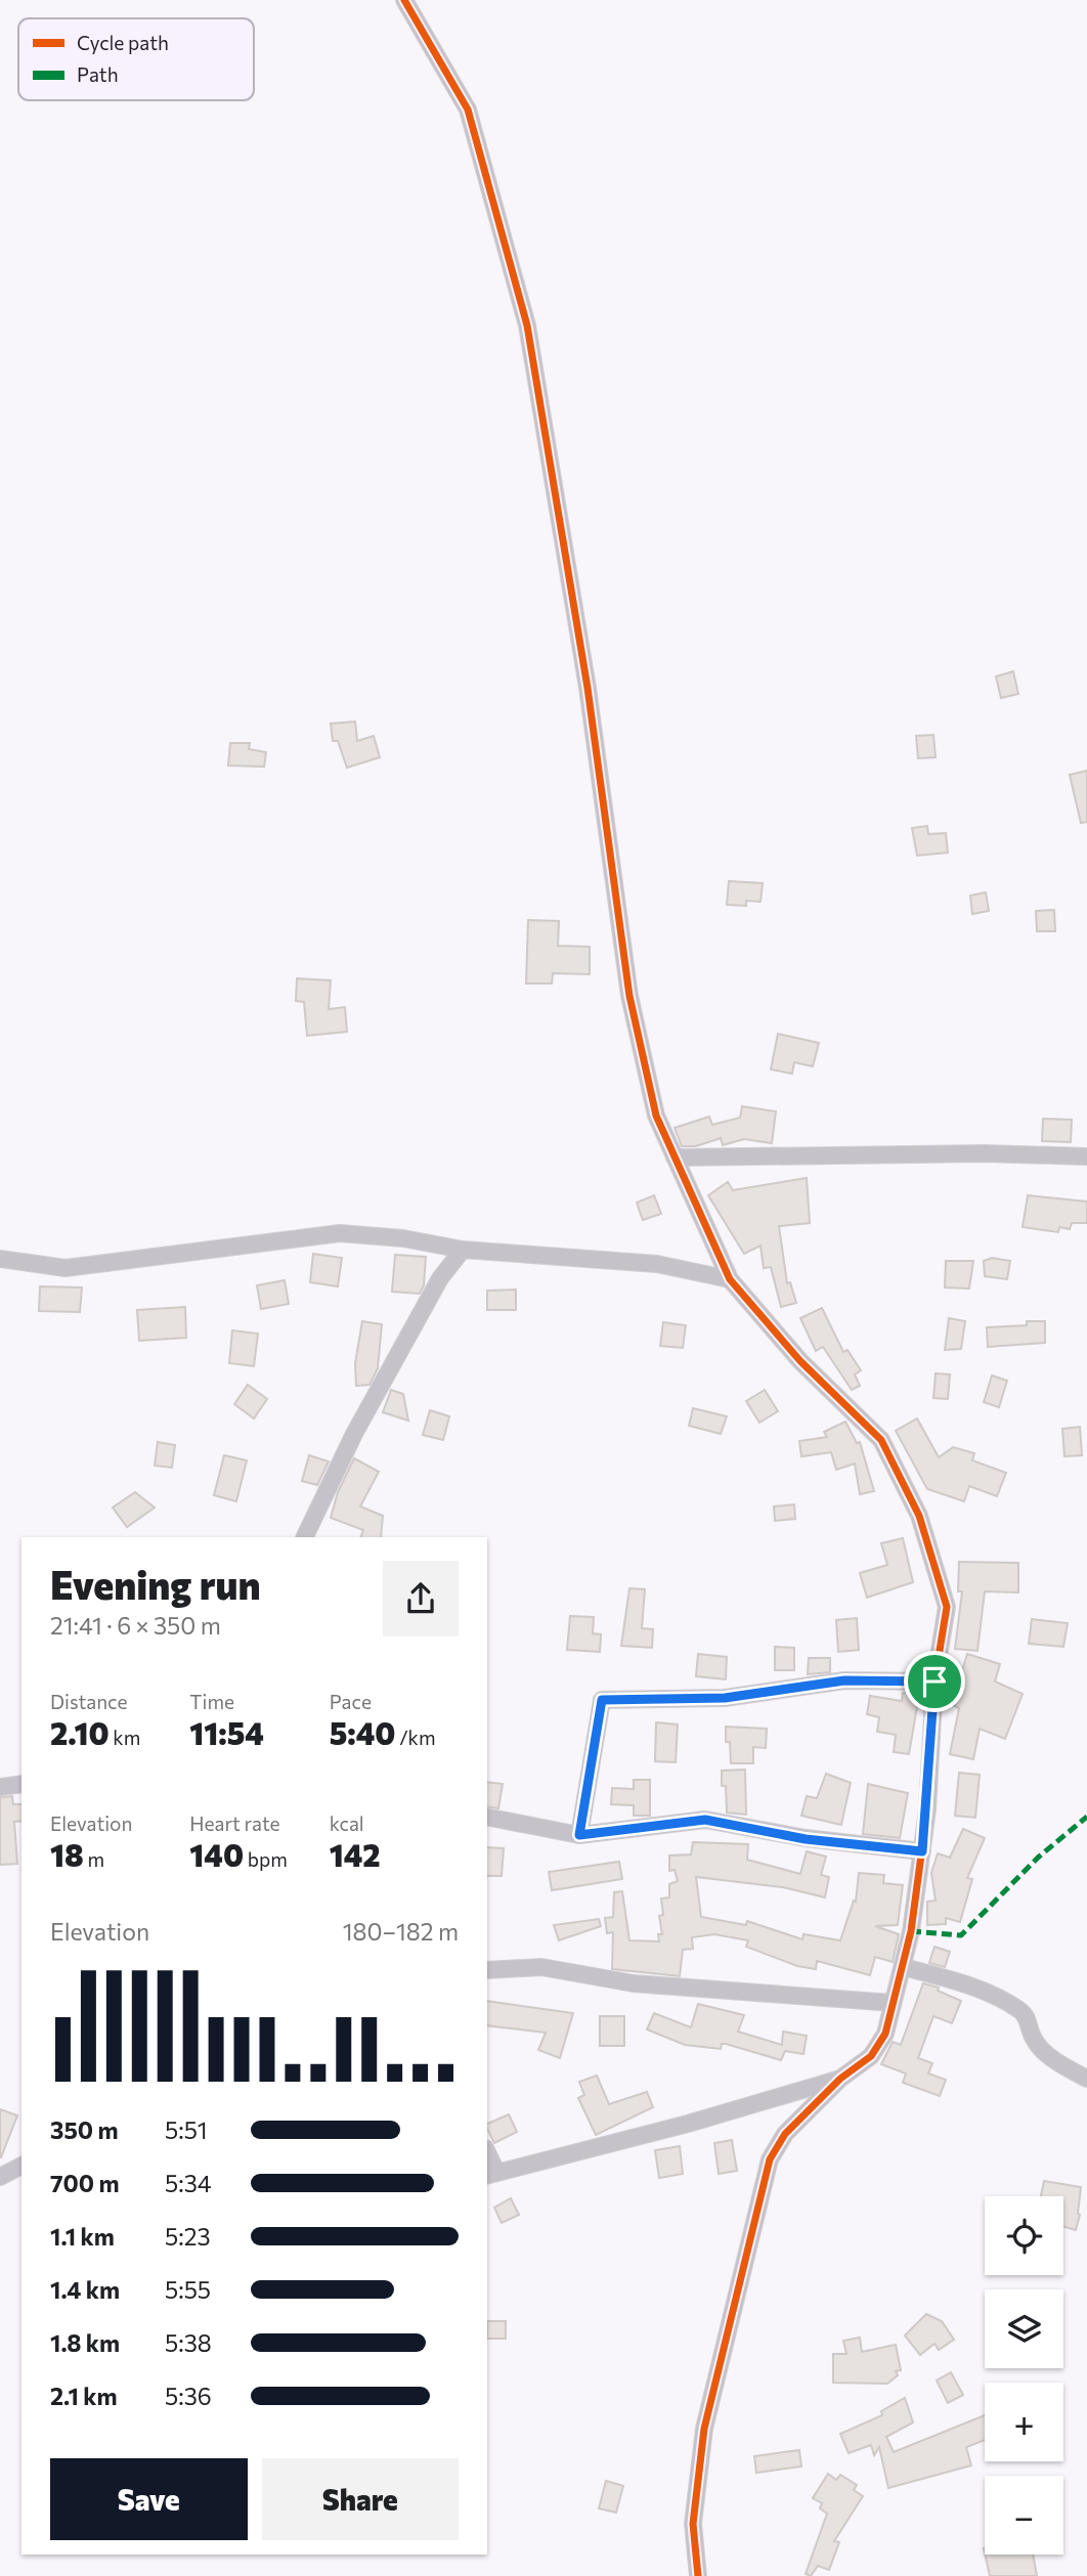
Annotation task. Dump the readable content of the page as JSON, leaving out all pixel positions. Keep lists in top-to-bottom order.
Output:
{
  "legend": ["Cycle path", "Path"],
  "page": {
    "heading": ["Evening run", "21:41 · 6 × 350 m"],
    "stats": [
      ["Distance", "2.10 km"],
      ["Time", "11:54"],
      ["Pace", "5:40 /km"],
      ["Elevation", "18 m"],
      ["Heart rate", "140 bpm"],
      ["kcal", "142"]
    ],
    "chart": ["Elevation", "180–182 m"],
    "list": [
      {
        "name": "350 m",
        "note": "5:51"
      },
      {
        "name": "700 m",
        "note": "5:34"
      },
      {
        "name": "1.1 km",
        "note": "5:23"
      },
      {
        "name": "1.4 km",
        "note": "5:55"
      },
      {
        "name": "1.8 km",
        "note": "5:38"
      },
      {
        "name": "2.1 km",
        "note": "5:36"
      }
    ],
    "map_buttons": ["+", "−"],
    "buttons": ["Save", "Share"]
  }
}
